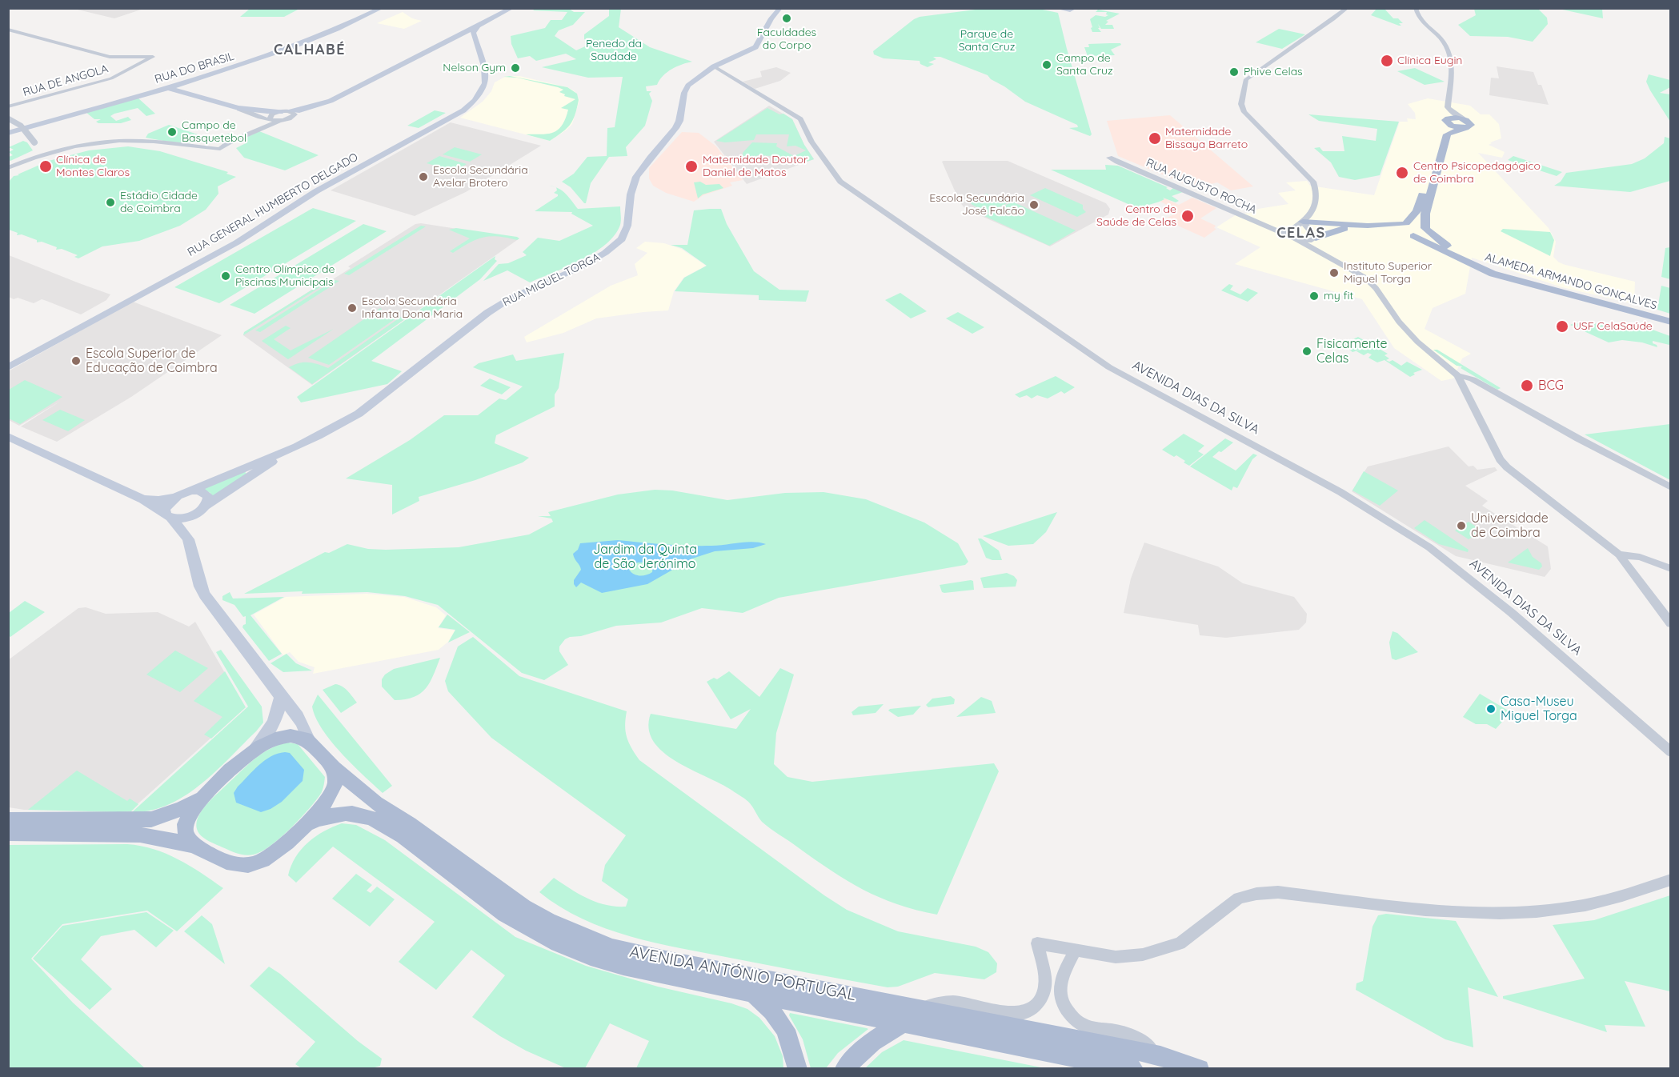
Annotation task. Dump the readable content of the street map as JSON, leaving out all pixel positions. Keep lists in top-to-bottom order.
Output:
{
  "streets": {
    "main road": [
      "RUA DO BRASIL",
      "RUA GENERAL HUMBERTO DELGADO",
      "RUA MIGUEL TORGA",
      "ALAMEDA ARMANDO GONÇALVES",
      "AVENIDA ANTÓNIO PORTUGAL"
    ],
    "street": ["RUA DE ANGOLA", "RUA AUGUSTO ROCHA", "AVENIDA DIAS DA SILVA"]
  },
  "crossings": [
    ["RUA MIGUEL TORGA", "AVENIDA DIAS DA SILVA"]
  ],
  "districts": ["CALHABÉ", "CELAS"],
  "parks": ["Parque de Santa Cruz", "Penedo da Saudade", "Jardim da Quinta de São Jerónimo"],
  "places": [
    "Faculdades do Corpo",
    "Clínica Eugin",
    "Campo de Santa Cruz",
    "Nelson Gym",
    "Phive Celas",
    "Campo de Basquetebol",
    "Maternidade Bissaya Barreto",
    "Clínica de Montes Claros",
    "Maternidade Doutor Daniel de Matos",
    "Centro Psicopedagógico de Coimbra",
    "Escola Secundária Avelar Brotero",
    "Estádio Cidade de Coimbra",
    "Escola Secundária José Falcão",
    "Centro de Saúde de Celas",
    "Instituto Superior Miguel Torga",
    "Centro Olímpico de Piscinas Municipais",
    "my fit",
    "Escola Secundária Infanta Dona Maria",
    "USF CelaSaúde",
    "Fisicamente Celas",
    "Escola Superior de Educação de Coimbra",
    "BCG",
    "Universidade de Coimbra",
    "Casa-Museu Miguel Torga"
  ]
}
